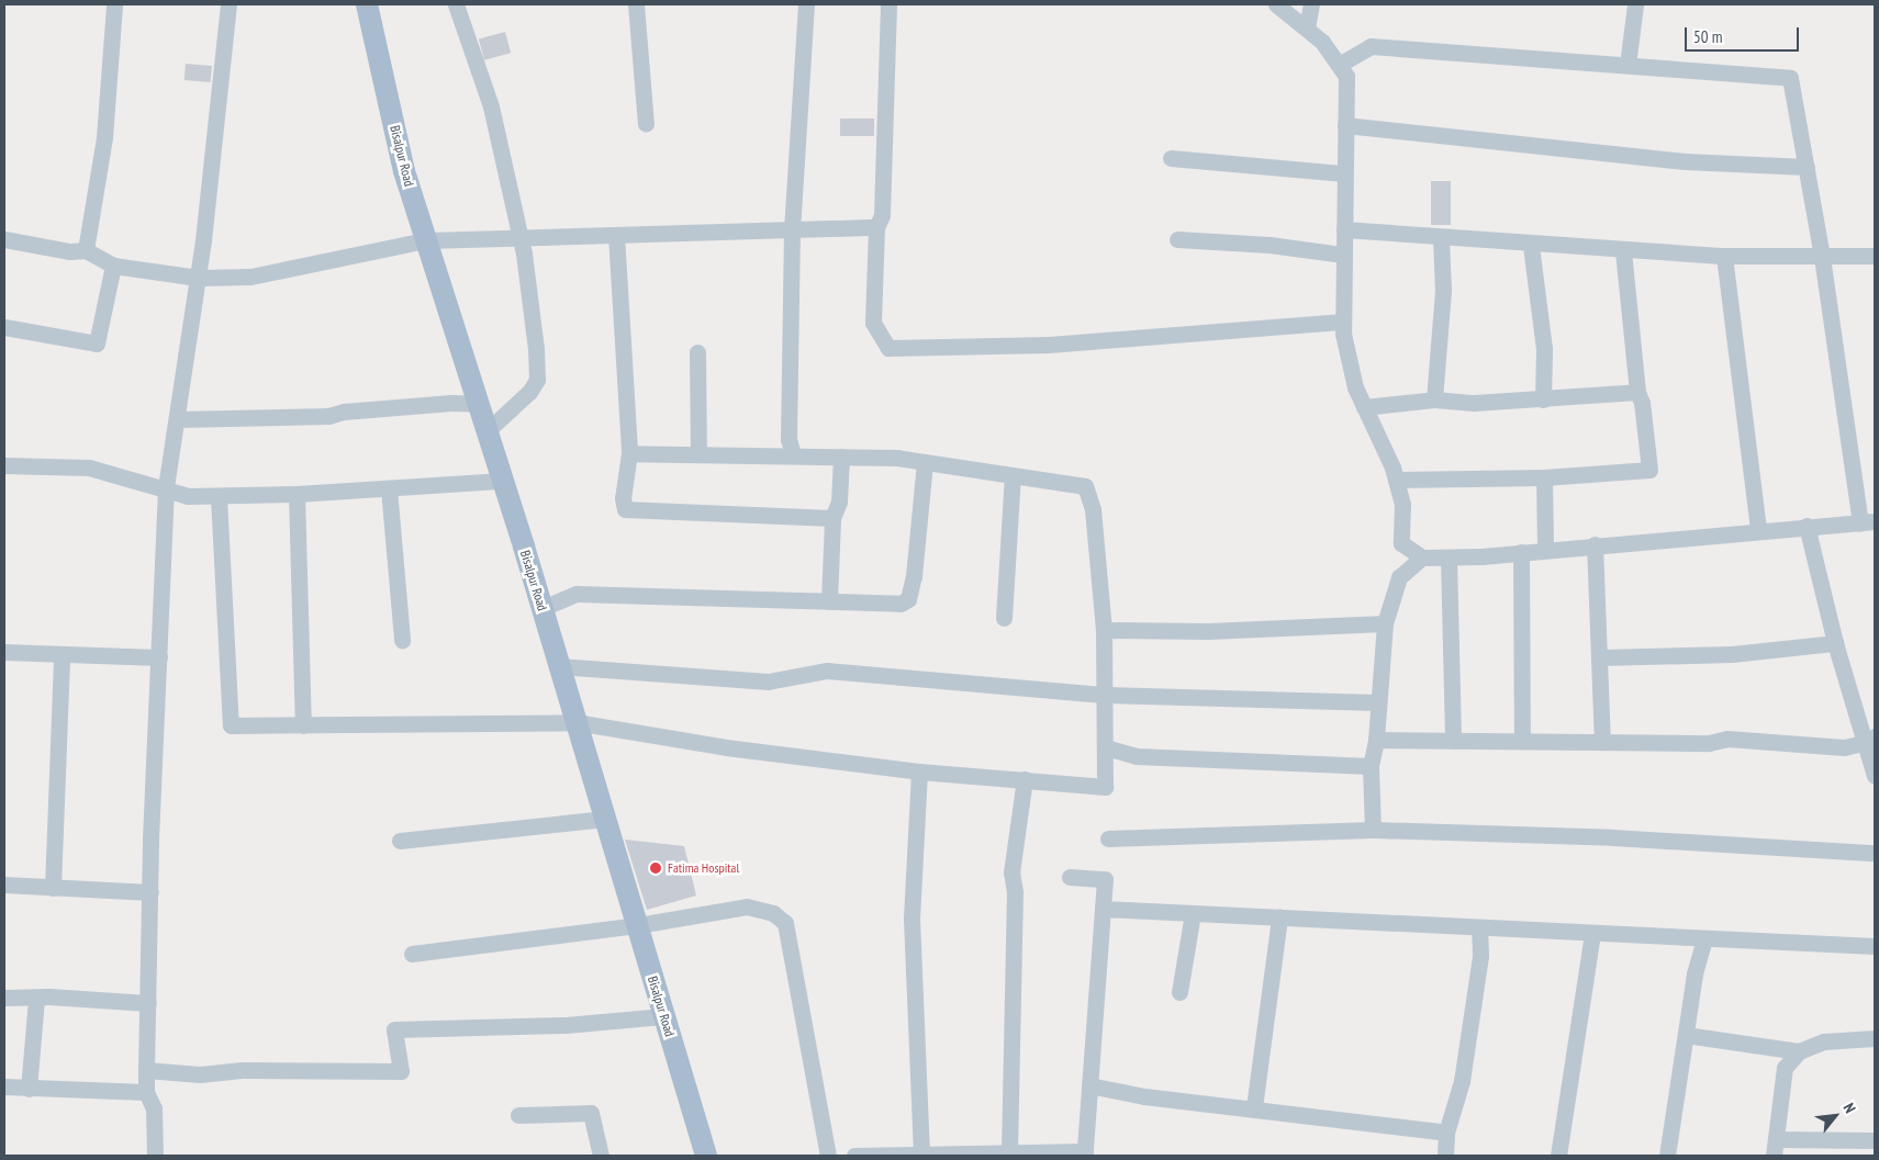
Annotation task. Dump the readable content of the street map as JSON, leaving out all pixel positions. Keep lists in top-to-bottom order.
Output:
{
  "streets": {
    "main road": ["Bisalpur Road"]
  },
  "places": ["Fatima Hospital"],
  "scale_bar": "50 m",
  "north": "top right"
}
